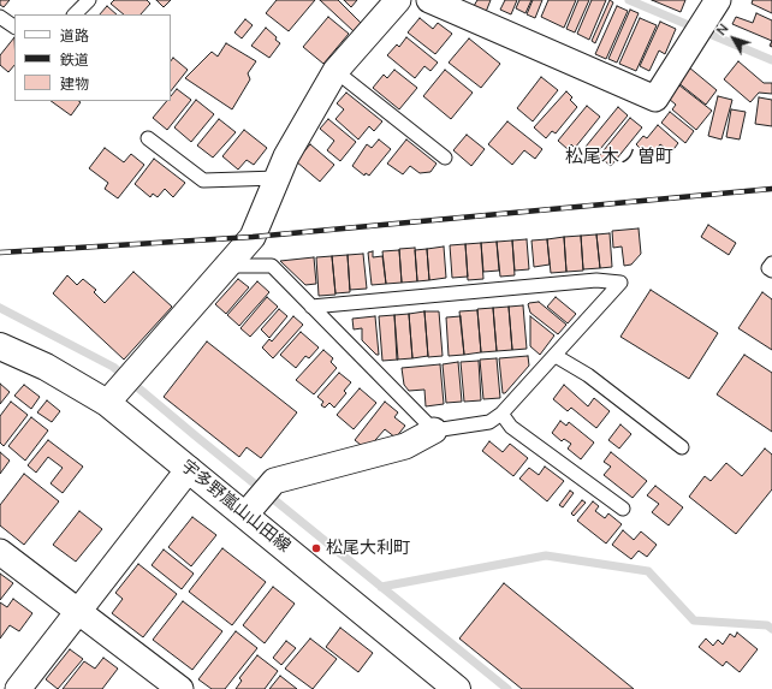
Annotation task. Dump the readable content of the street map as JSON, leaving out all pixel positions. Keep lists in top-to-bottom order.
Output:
{
  "streets": {
    "main road": ["宇多野嵐山山田線"]
  },
  "districts": ["松尾木ノ曽町"],
  "places": ["松尾大利町"],
  "legend": ["道路", "鉄道", "建物"],
  "north": "top left"
}
